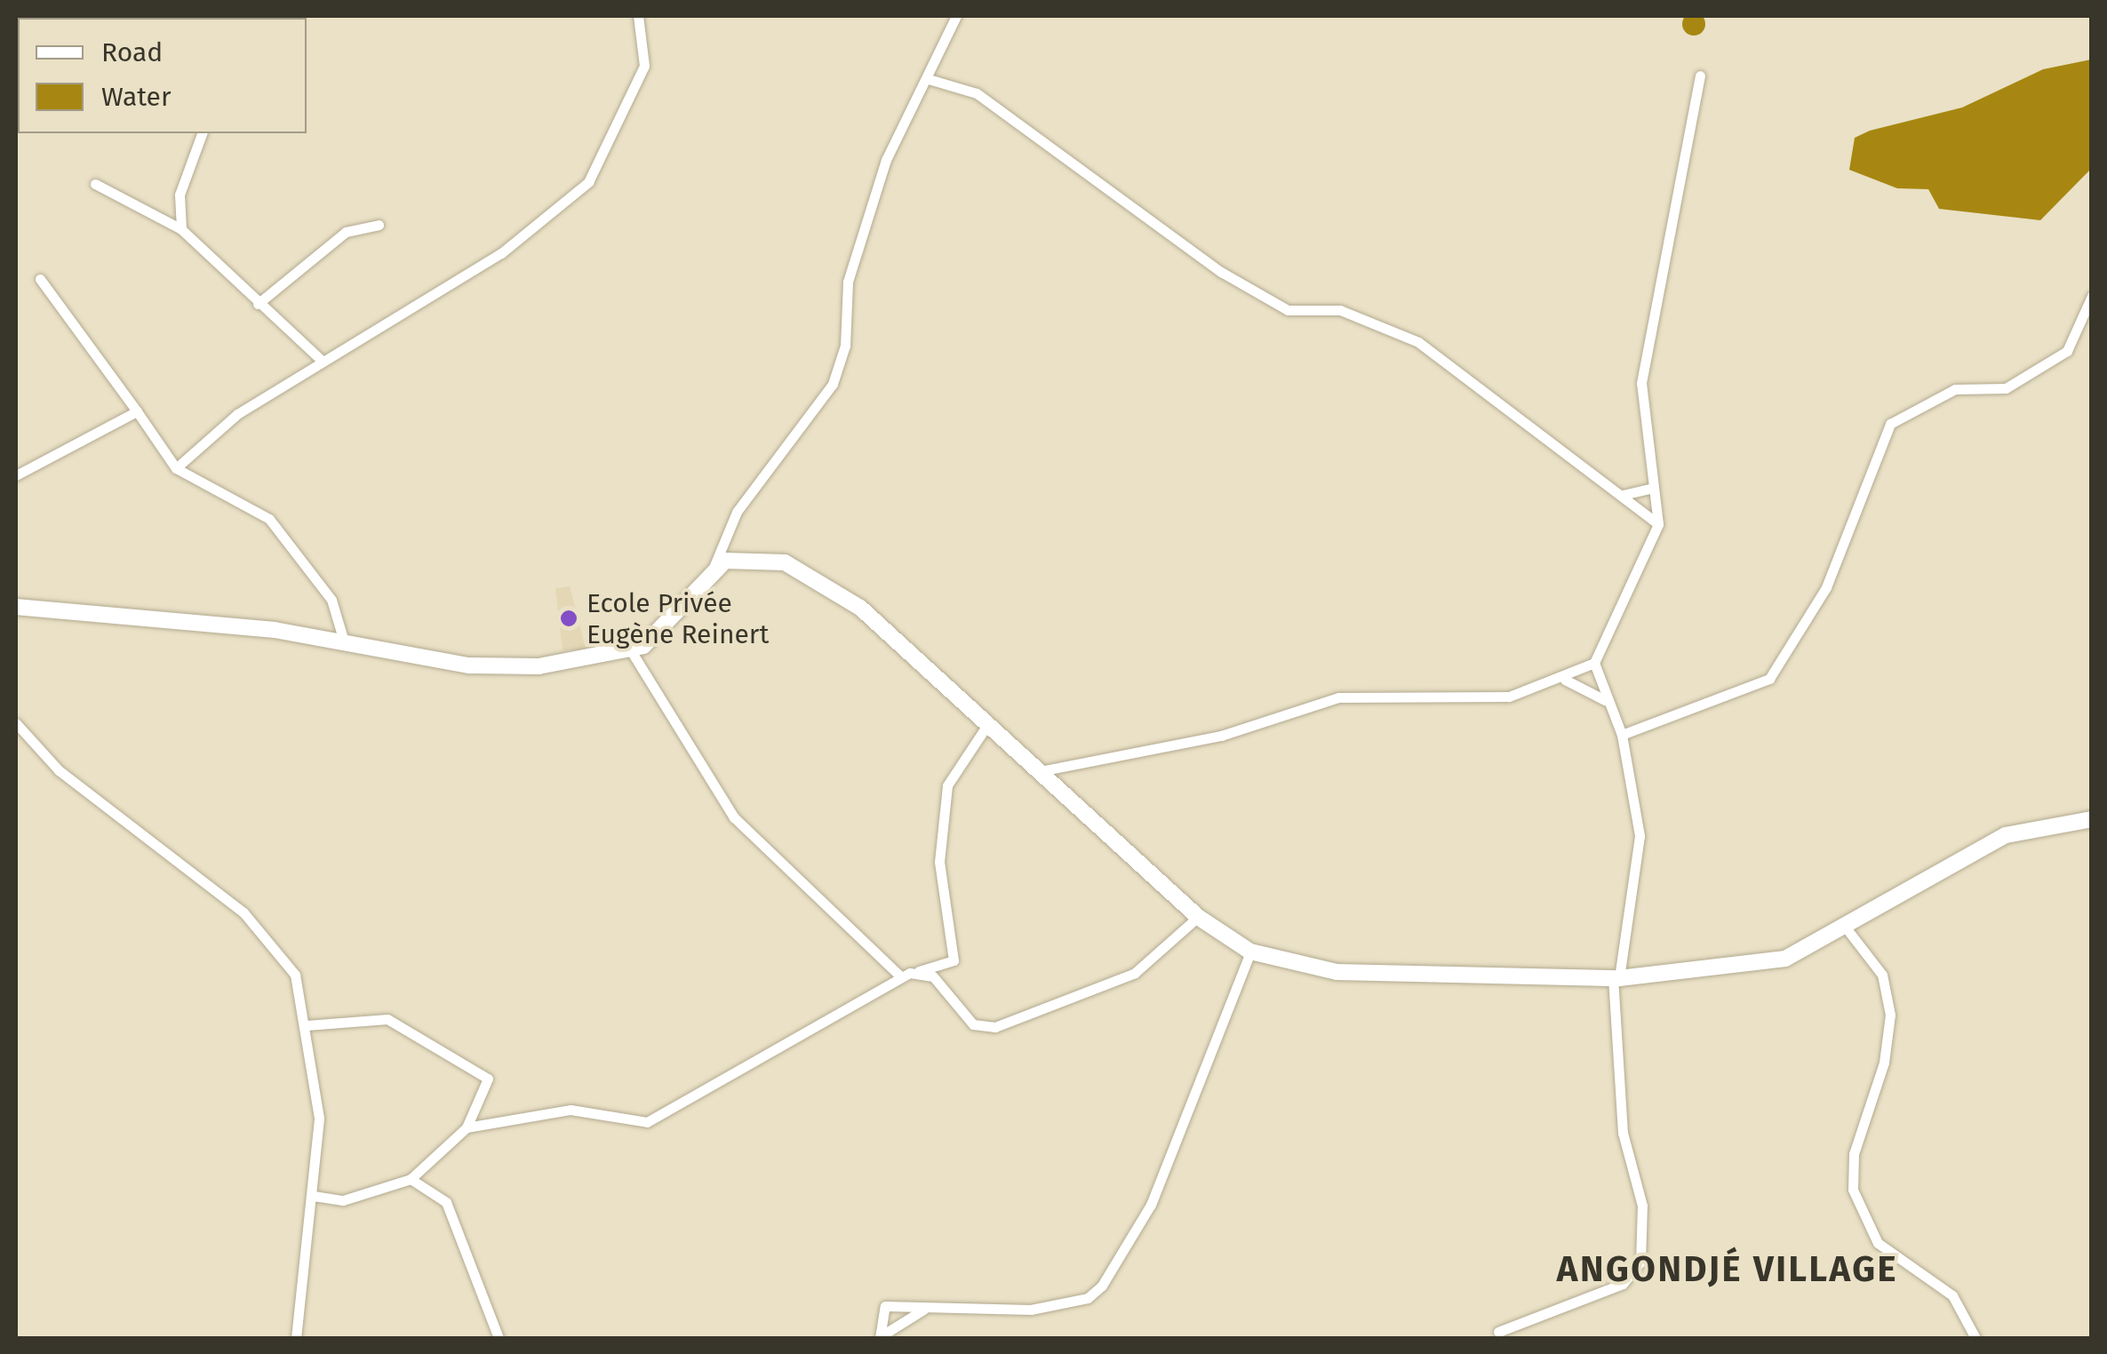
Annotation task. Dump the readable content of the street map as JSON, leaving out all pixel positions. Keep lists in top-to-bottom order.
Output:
{
  "districts": ["ANGONDJÉ VILLAGE"],
  "places": ["Ecole Privée Eugène Reinert"],
  "legend": ["Road", "Water"]
}
